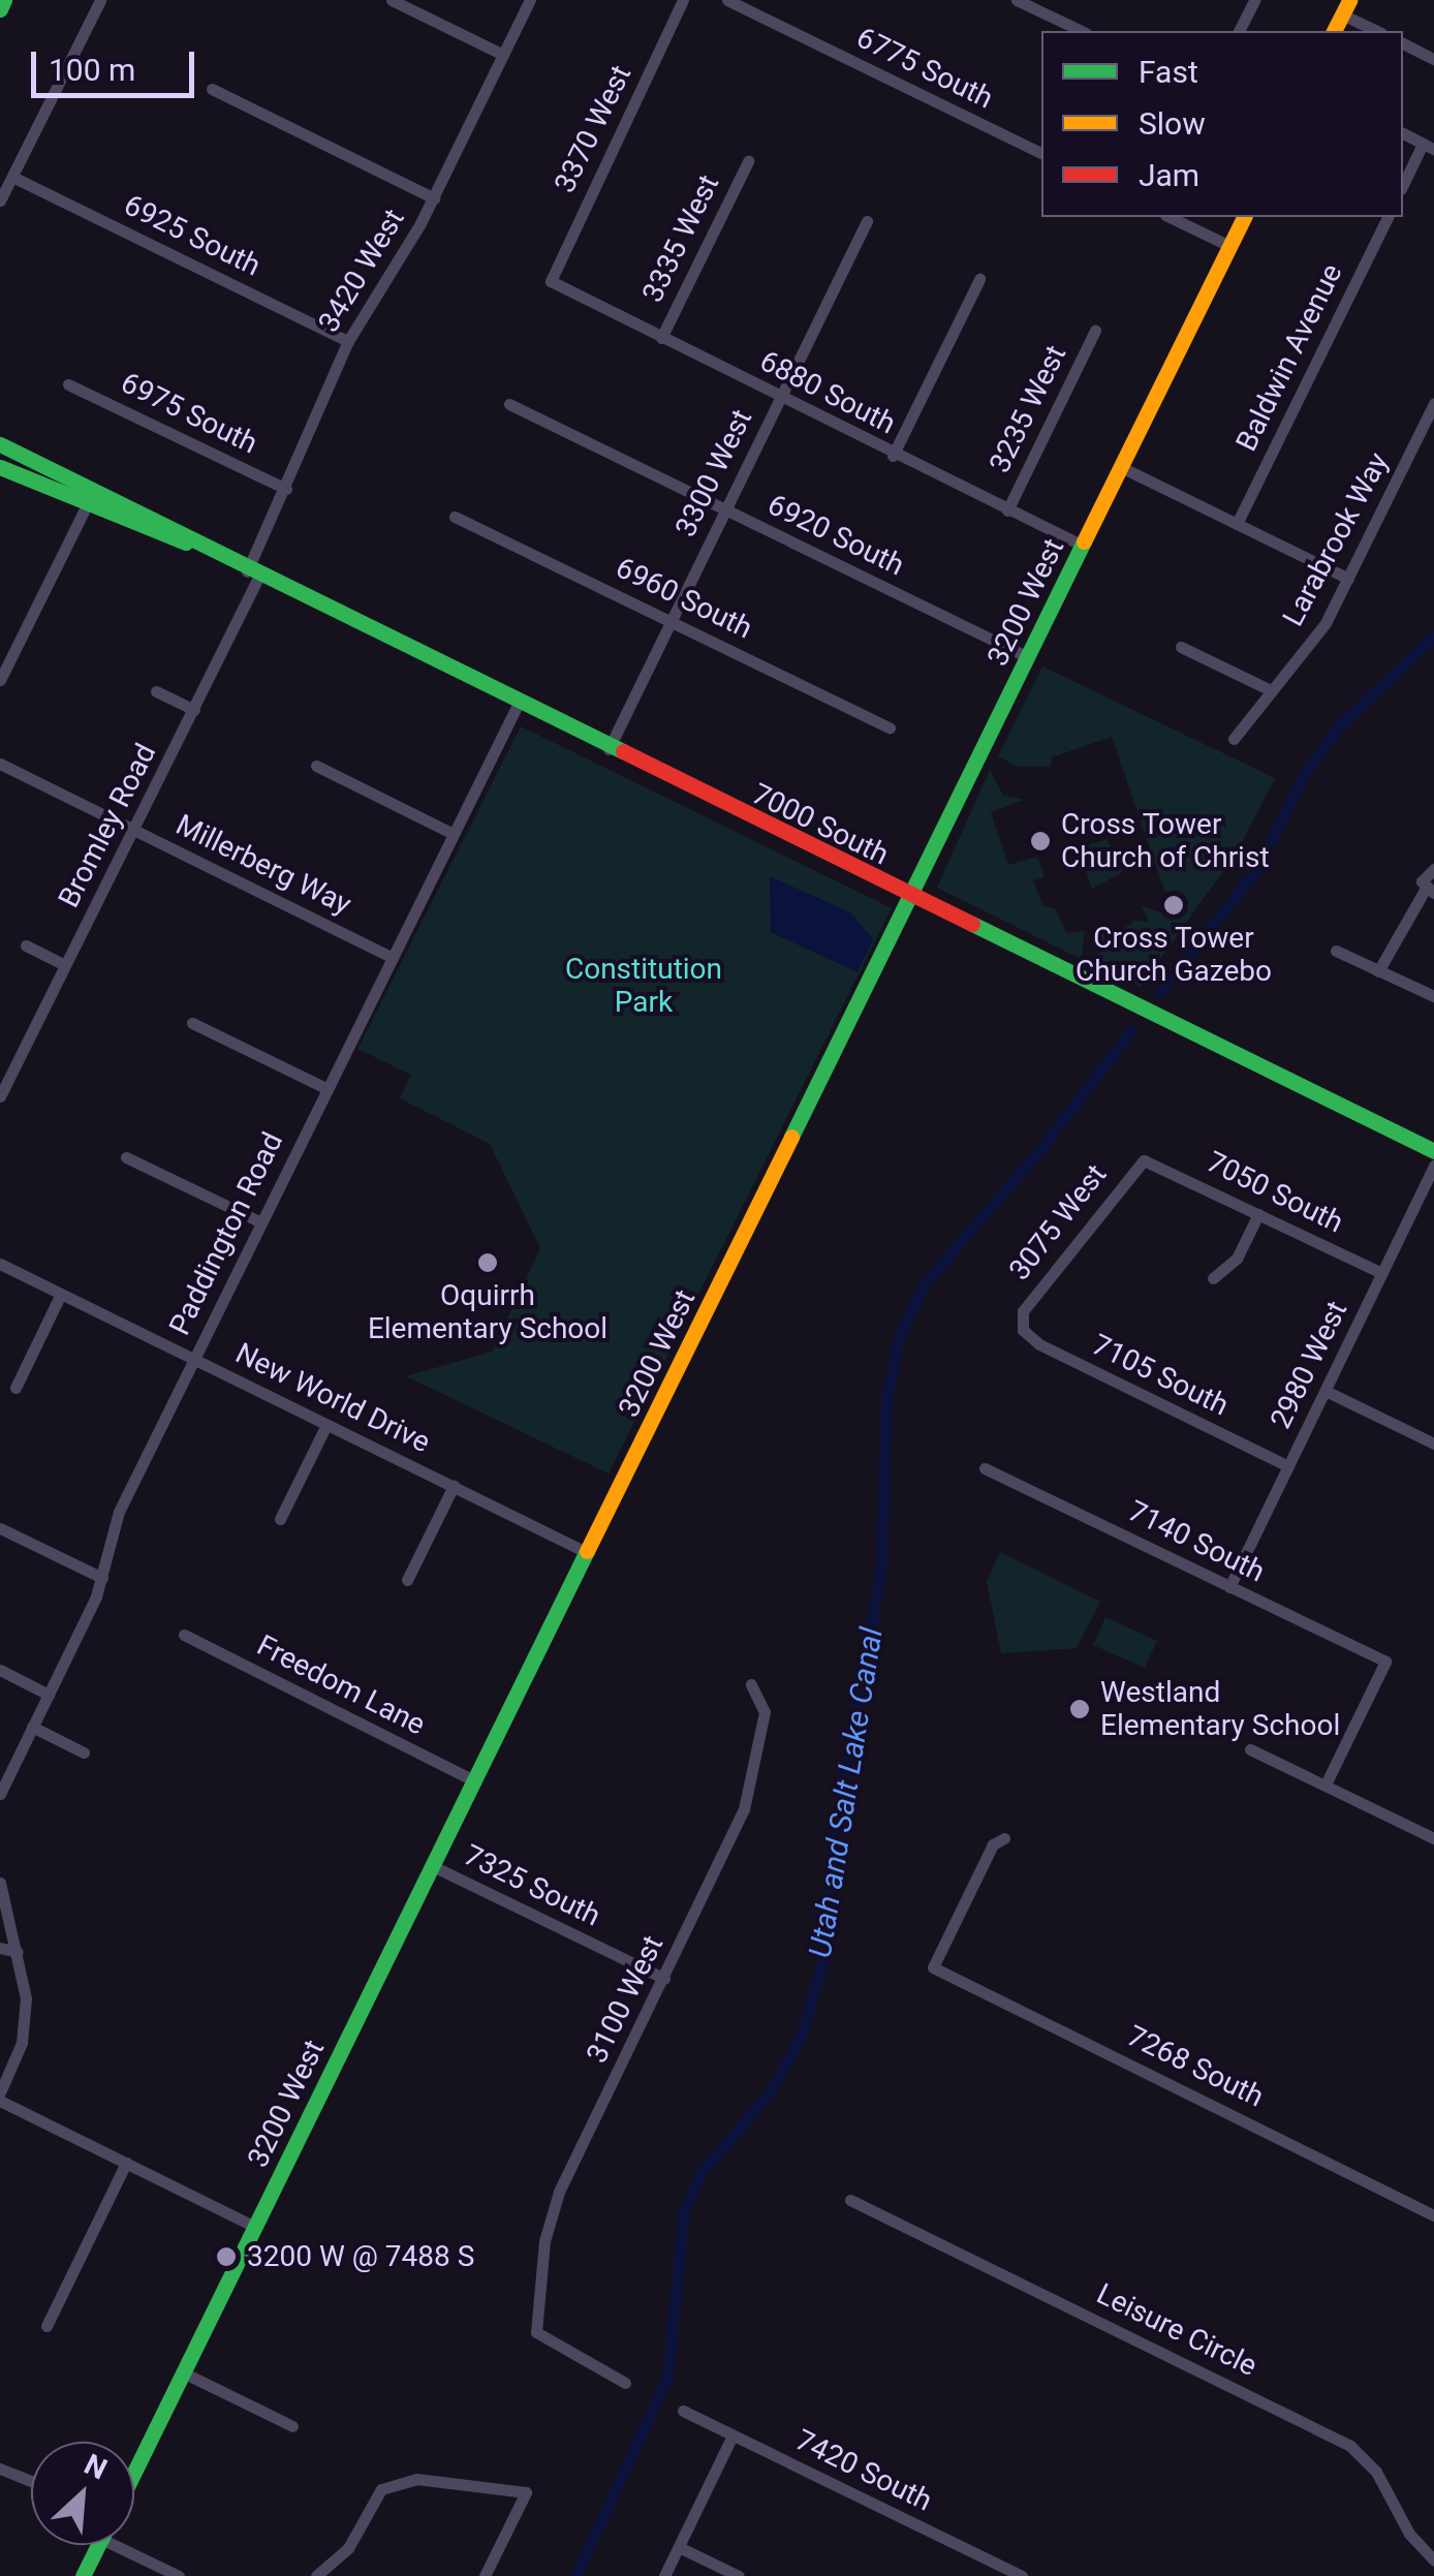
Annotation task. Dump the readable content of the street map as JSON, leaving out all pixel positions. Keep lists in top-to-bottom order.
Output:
{
  "streets": {
    "main road": ["3200 West", "7000 South"],
    "street": [
      "6775 South",
      "3370 West",
      "6925 South",
      "3335 West",
      "3420 West",
      "Baldwin Avenue",
      "6880 South",
      "3235 West",
      "6975 South",
      "3300 West",
      "6920 South",
      "Larabrook Way",
      "6960 South",
      "Bromley Road",
      "Millerberg Way",
      "7050 South",
      "3075 West",
      "Paddington Road",
      "2980 West",
      "7105 South",
      "New World Drive",
      "7140 South",
      "Freedom Lane",
      "7325 South",
      "3100 West",
      "7268 South",
      "Leisure Circle",
      "7420 South"
    ]
  },
  "crossings": [
    ["3370 West", "6880 South"],
    ["6925 South", "3420 West"],
    ["3335 West", "6880 South"],
    ["3420 West", "6975 South"],
    ["3420 West", "7000 South"],
    ["3420 West", "Bromley Road"],
    ["6880 South", "3235 West"],
    ["6880 South", "3300 West"],
    ["6880 South", "3200 West"],
    ["3300 West", "6920 South"],
    ["3300 West", "6960 South"],
    ["3300 West", "7000 South"],
    ["6920 South", "3200 West"],
    ["3200 West", "7000 South"],
    ["3200 West", "New World Drive"],
    ["3200 West", "Freedom Lane"],
    ["3200 West", "7325 South"],
    ["7000 South", "Bromley Road"],
    ["7000 South", "Paddington Road"],
    ["Bromley Road", "Millerberg Way"],
    ["Millerberg Way", "Paddington Road"],
    ["7050 South", "3075 West"],
    ["7050 South", "2980 West"],
    ["3075 West", "7105 South"],
    ["Paddington Road", "New World Drive"],
    ["2980 West", "7105 South"],
    ["2980 West", "7140 South"],
    ["7325 South", "3100 West"]
  ],
  "water": ["Utah and Salt Lake Canal"],
  "parks": ["Constitution Park"],
  "places": [
    "Cross Tower Church of Christ",
    "Cross Tower Church Gazebo",
    "Oquirrh Elementary School",
    "Westland Elementary School",
    "3200 W @ 7488 S"
  ],
  "legend": ["Fast", "Slow", "Jam"],
  "scale_bar": "100 m",
  "north": "top right"
}
